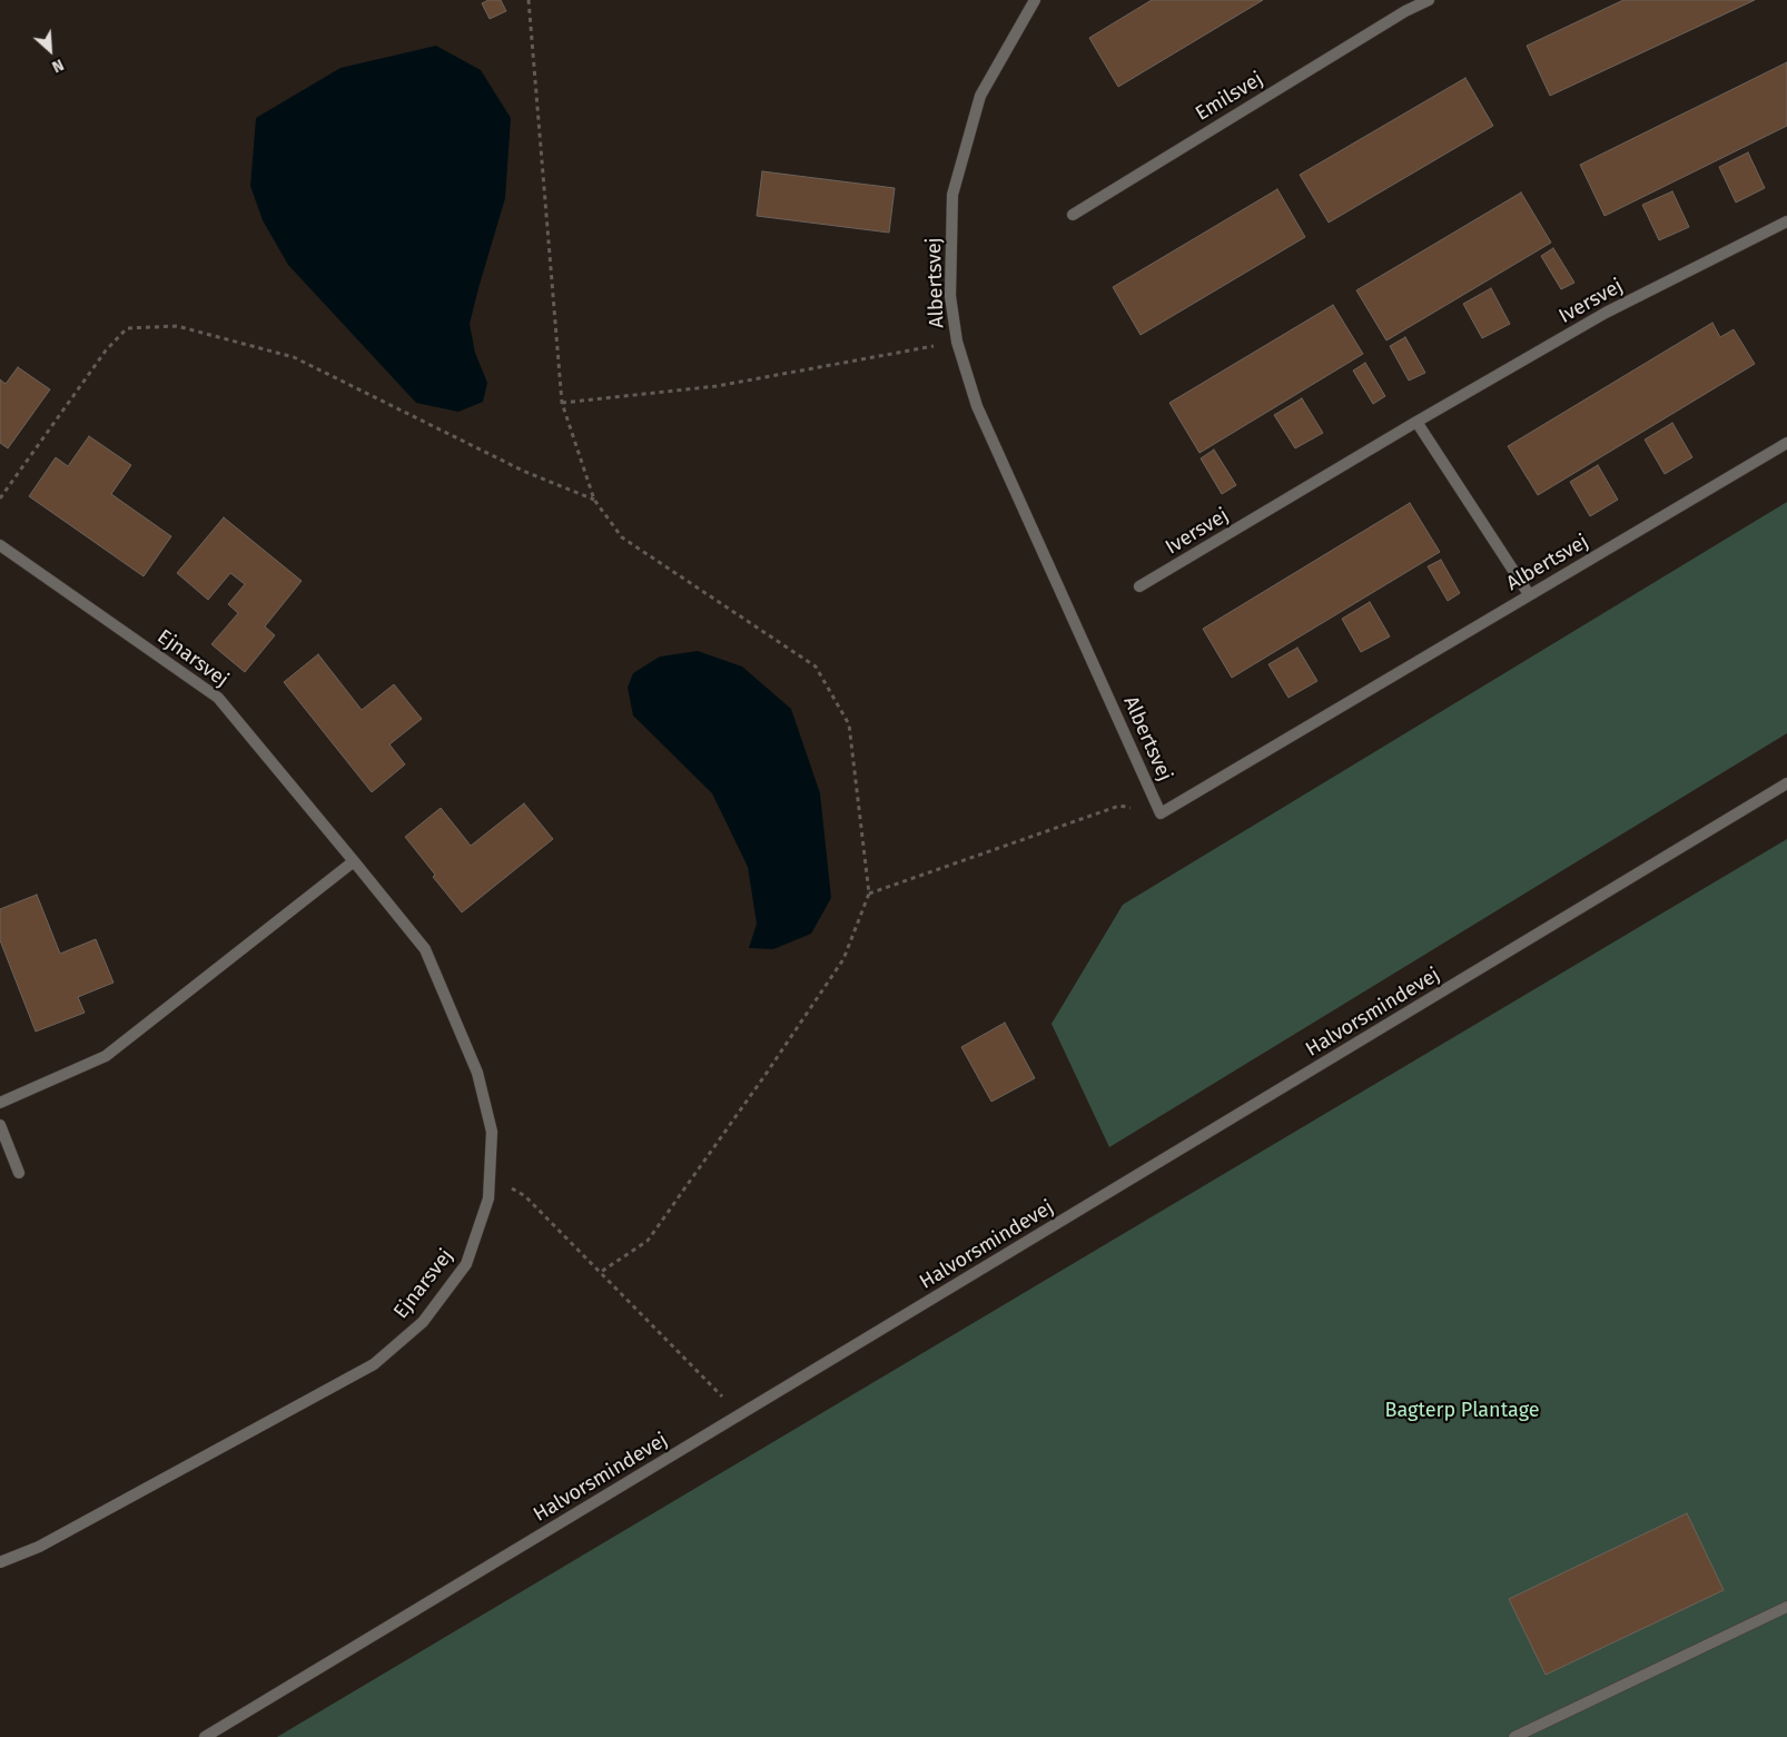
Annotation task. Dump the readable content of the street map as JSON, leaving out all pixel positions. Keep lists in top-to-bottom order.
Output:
{
  "streets": {
    "street": [
      "Emilsvej",
      "Albertsvej",
      "Iversvej",
      "Ejnarsvej",
      "Halvorsmindevej"
    ]
  },
  "parks": ["Bagterp Plantage"],
  "north": "bottom right"
}
